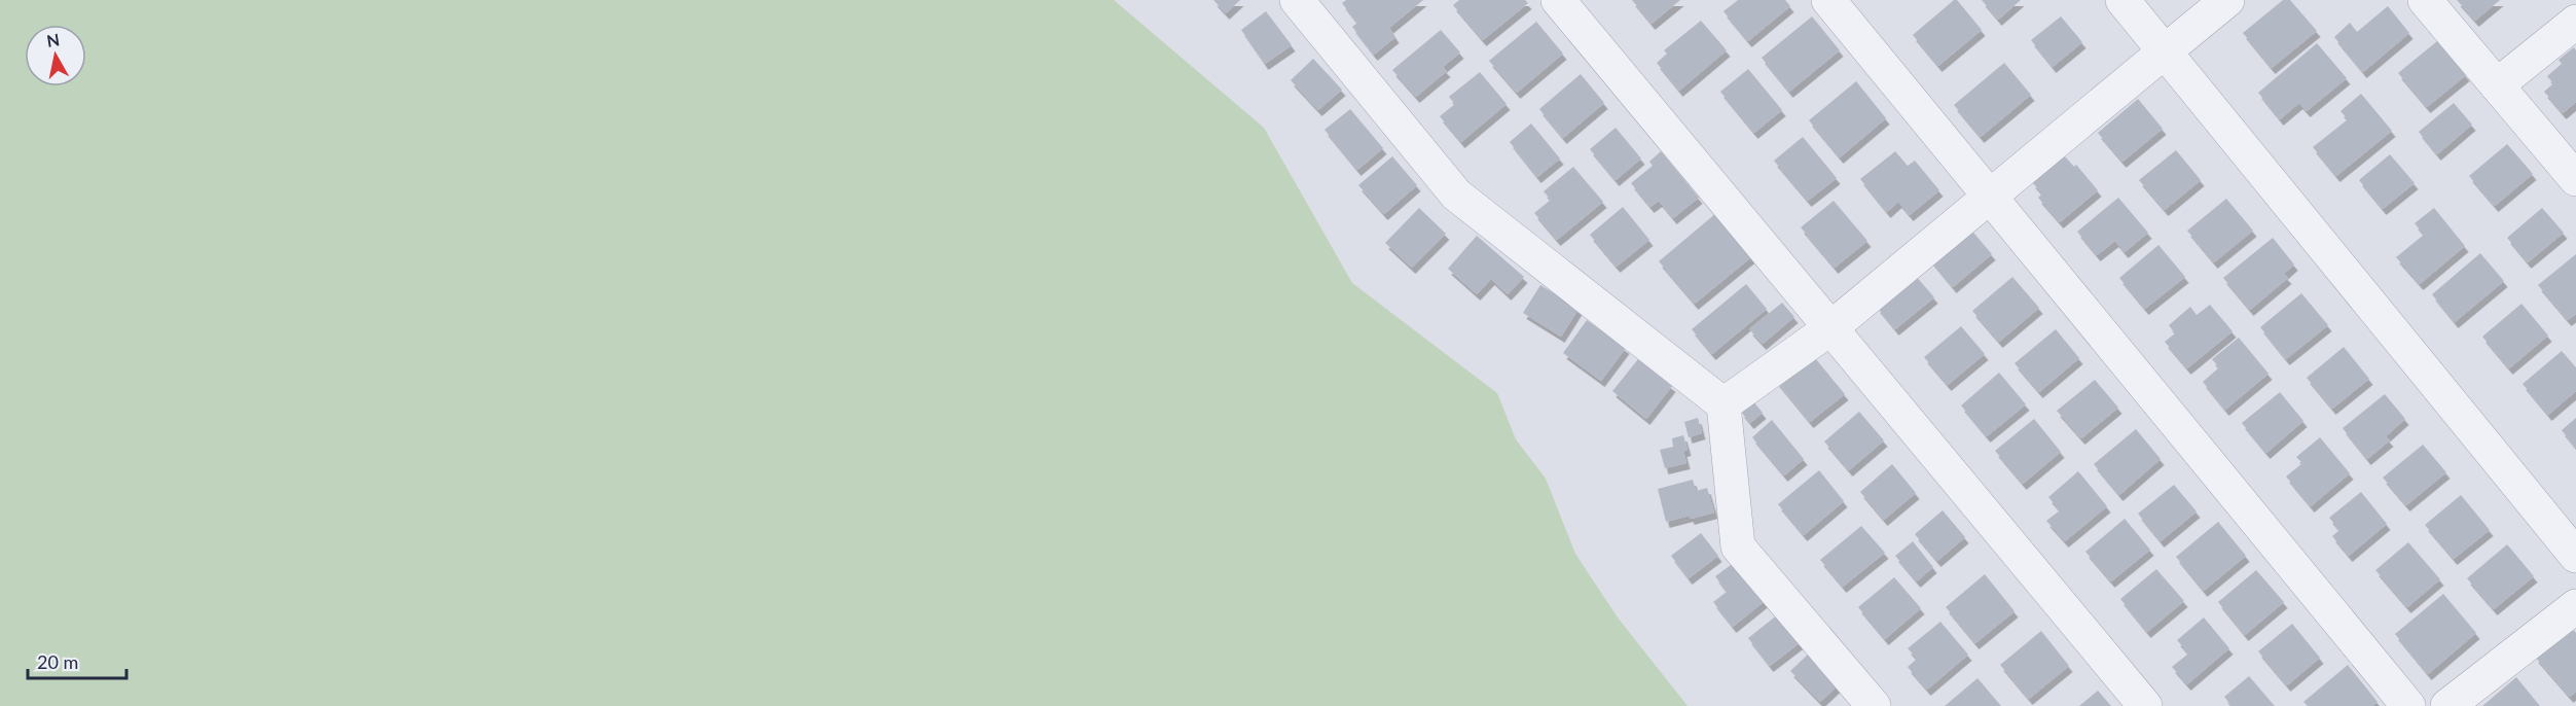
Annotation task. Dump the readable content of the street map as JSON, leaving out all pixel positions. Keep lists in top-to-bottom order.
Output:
{
  "scale_bar": "20 m",
  "north": "top"
}
